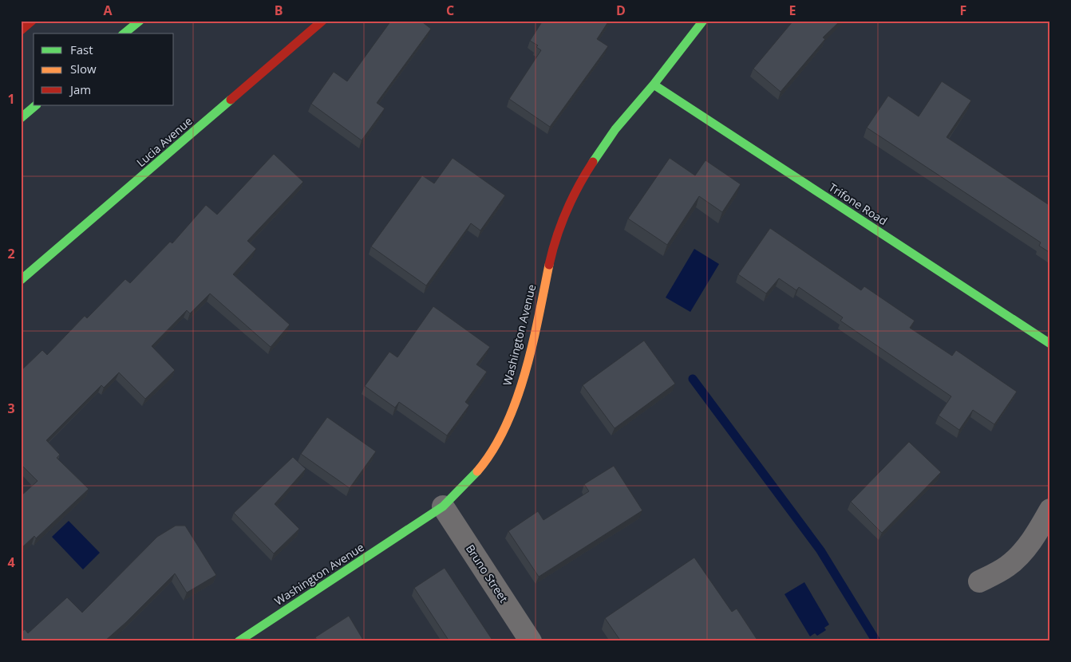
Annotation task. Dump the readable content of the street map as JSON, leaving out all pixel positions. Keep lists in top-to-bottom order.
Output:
{
  "streets": {
    "main road": ["Lucia Avenue", "Trifone Road", "Washington Avenue"],
    "street": ["Bruno Street"]
  },
  "crossings": [
    ["Trifone Road", "Washington Avenue"],
    ["Washington Avenue", "Bruno Street"]
  ],
  "legend": ["Fast", "Slow", "Jam"],
  "grid": {
    "columns": [
      "A",
      "B",
      "C",
      "D",
      "E",
      "F"
    ],
    "rows": [
      "1",
      "2",
      "3",
      "4"
    ]
  }
}
